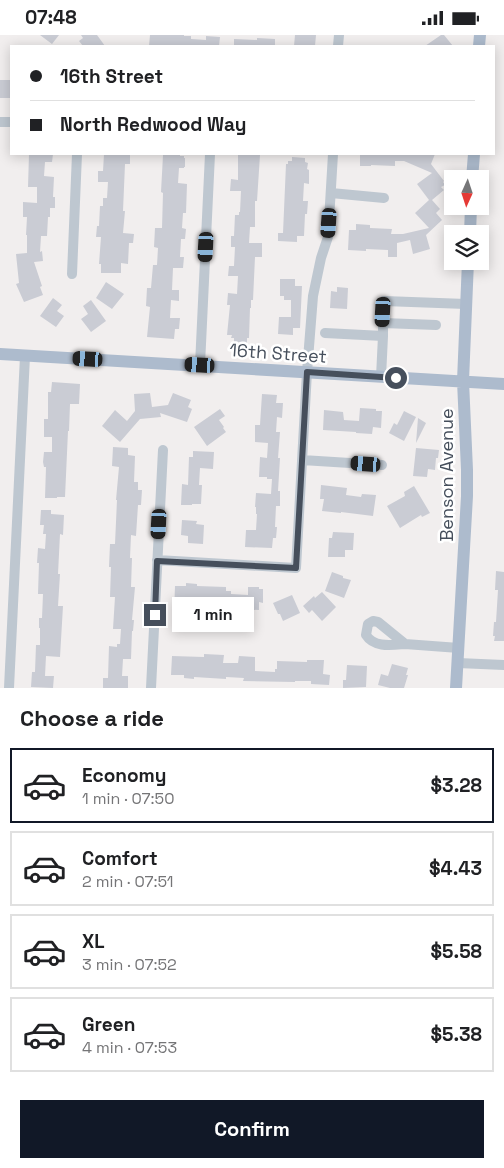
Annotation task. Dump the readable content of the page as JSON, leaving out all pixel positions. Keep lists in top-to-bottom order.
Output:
{
  "streets": {
    "main road": ["16th Street", "Benson Avenue"]
  },
  "crossings": [
    ["16th Street", "Benson Avenue"]
  ],
  "north": "bottom",
  "page": {
    "status": "07:48",
    "banner": ["16th Street", "North Redwood Way"],
    "bubble": "1 min",
    "heading": "Choose a ride",
    "list": [
      {
        "name": "Economy",
        "note": "1 min · 07:50",
        "value": "$3.28"
      },
      {
        "name": "Comfort",
        "note": "2 min · 07:51",
        "value": "$4.43"
      },
      {
        "name": "XL",
        "note": "3 min · 07:52",
        "value": "$5.58"
      },
      {
        "name": "Green",
        "note": "4 min · 07:53",
        "value": "$5.38"
      }
    ],
    "buttons": "Confirm"
  }
}
